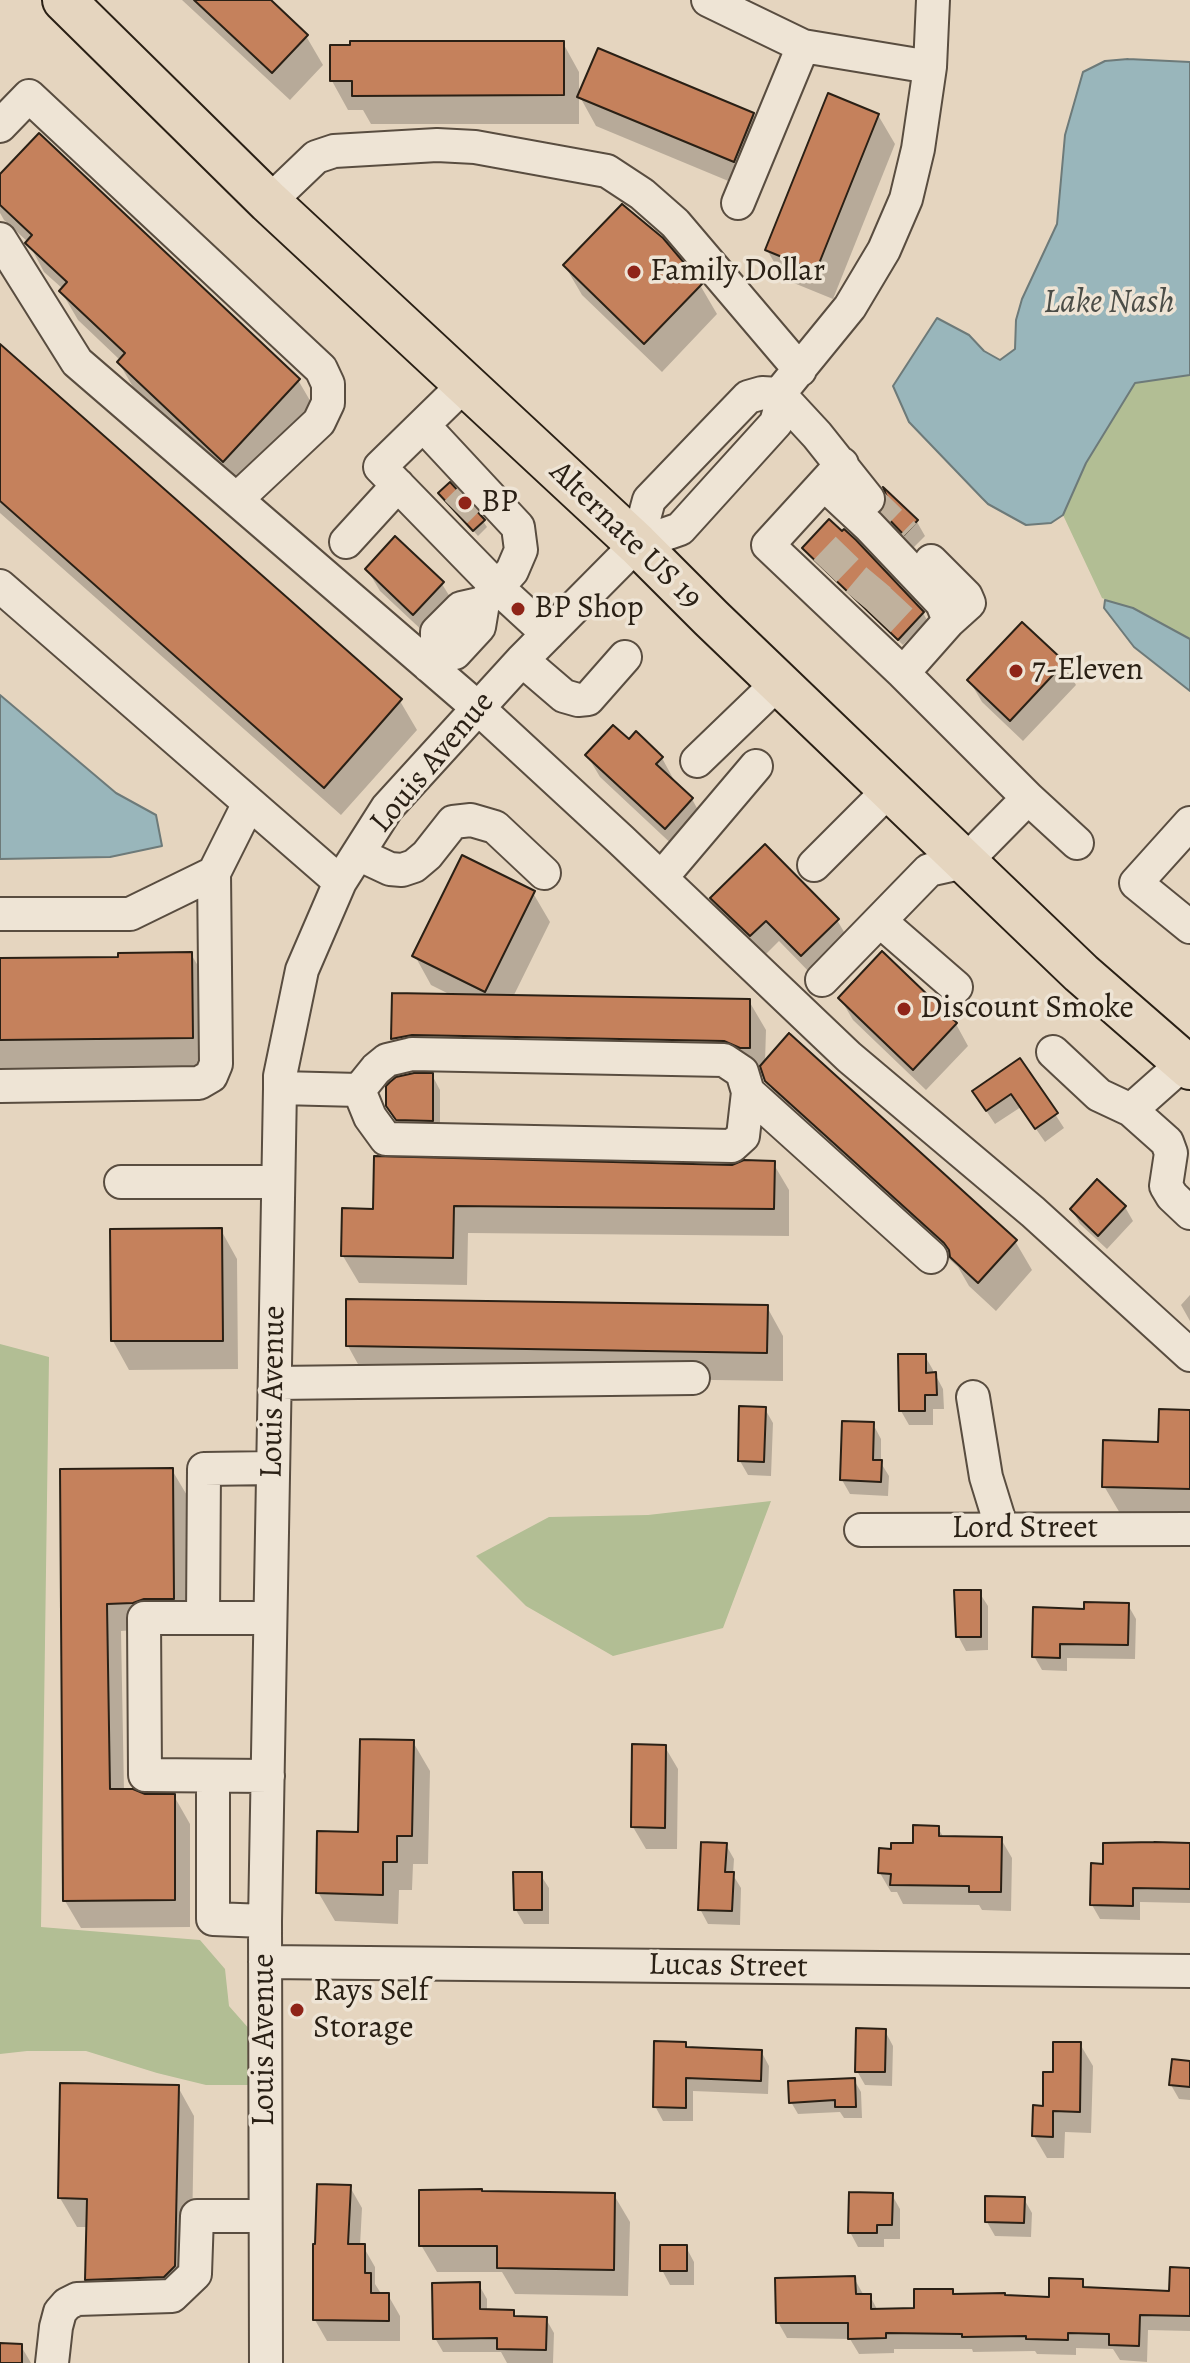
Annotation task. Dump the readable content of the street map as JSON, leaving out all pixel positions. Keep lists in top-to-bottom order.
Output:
{
  "streets": {
    "main road": ["Alternate US 19"],
    "street": ["Louis Avenue", "Lord Street", "Lucas Street"]
  },
  "crossings": [
    ["Alternate US 19", "Louis Avenue"],
    ["Louis Avenue", "Lucas Street"]
  ],
  "water": ["Lake Nash"],
  "places": [
    "Family Dollar",
    "BP",
    "BP Shop",
    "7-Eleven",
    "Discount Smoke",
    "Rays Self Storage"
  ]
}
